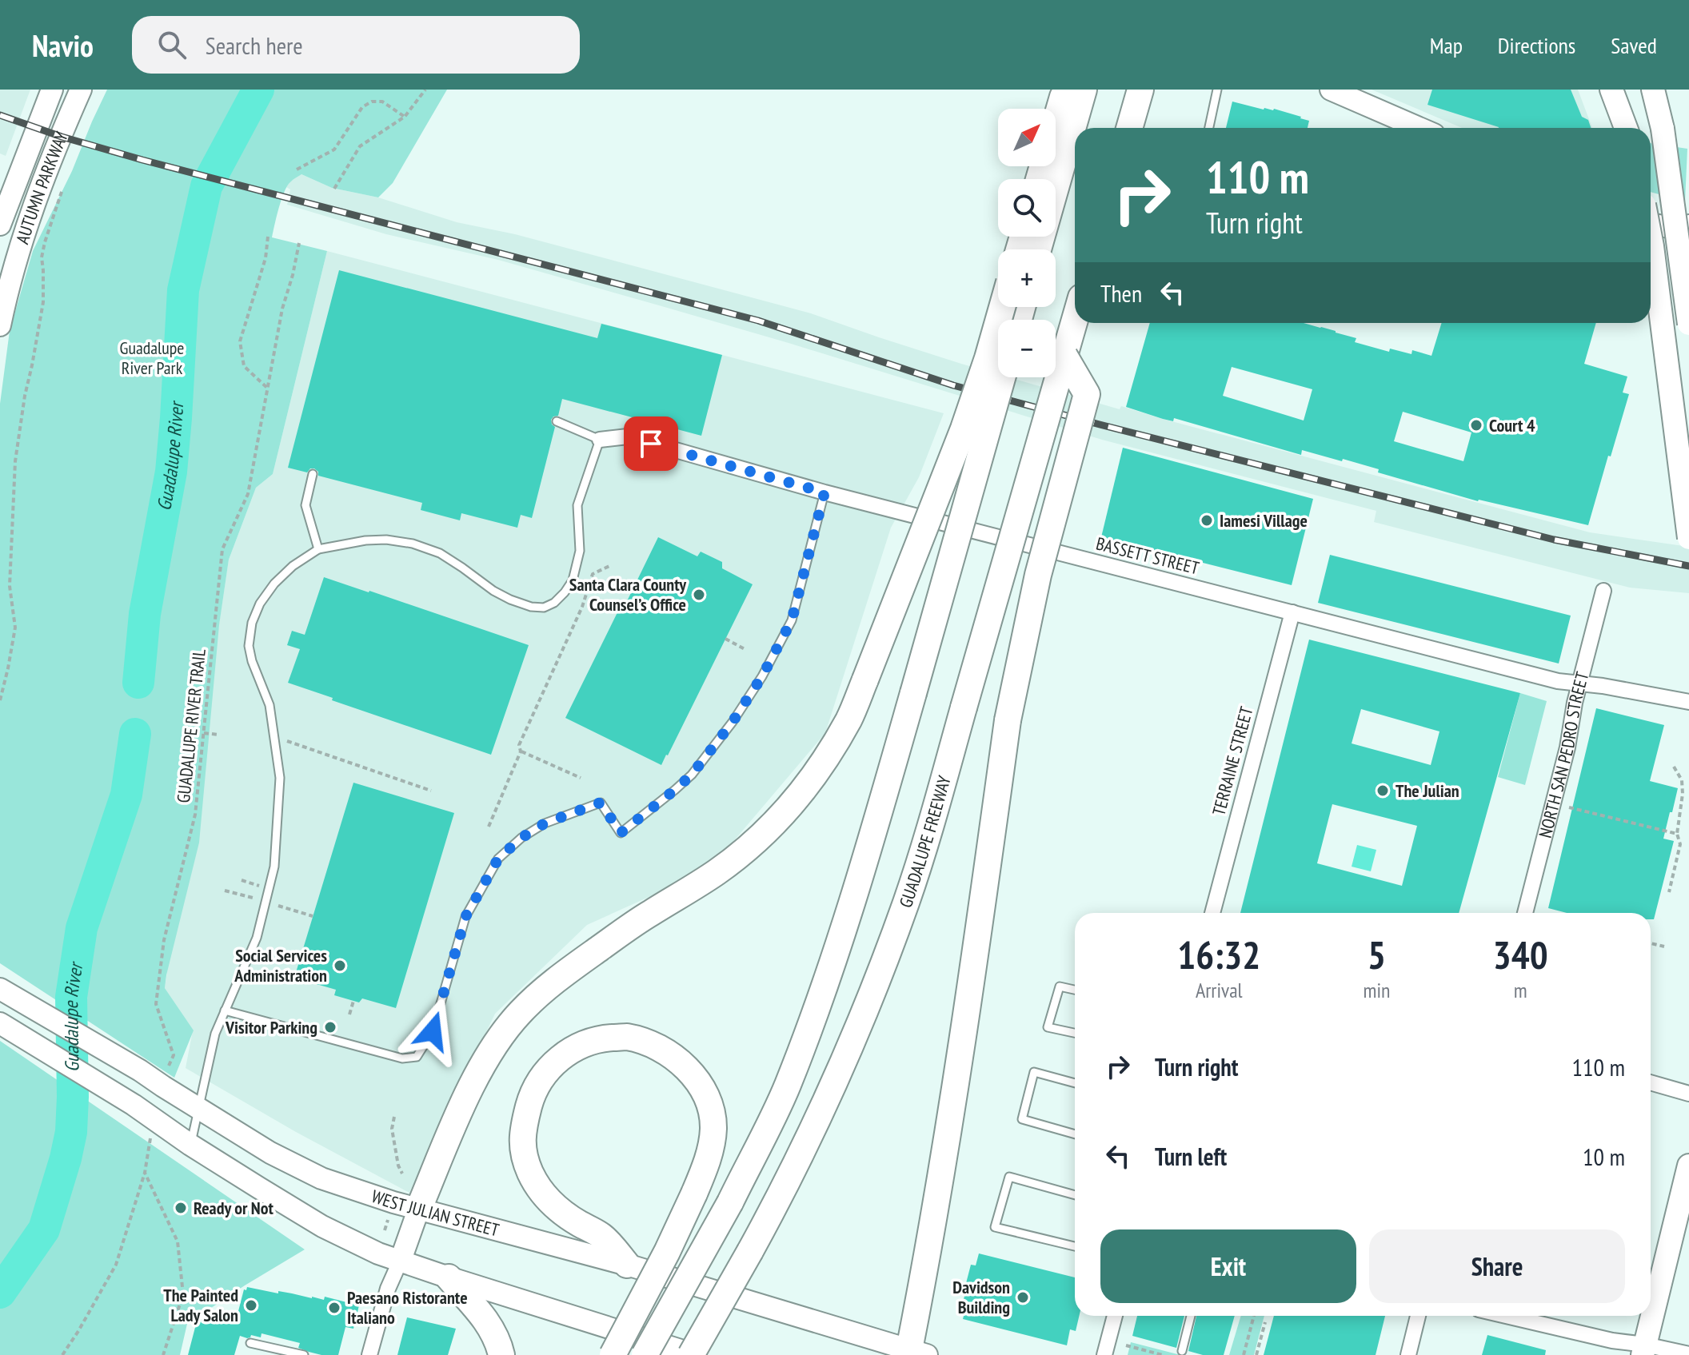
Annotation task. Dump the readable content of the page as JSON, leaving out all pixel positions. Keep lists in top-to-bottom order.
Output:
{
  "streets": {
    "highway": ["GUADALUPE FREEWAY"],
    "main road": ["AUTUMN PARKWAY", "WEST JULIAN STREET"],
    "street": ["BASSETT STREET", "NORTH SAN PEDRO STREET", "TERRAINE STREET"],
    "path": ["GUADALUPE RIVER TRAIL"]
  },
  "crossings": [
    ["BASSETT STREET", "NORTH SAN PEDRO STREET"],
    ["BASSETT STREET", "TERRAINE STREET"]
  ],
  "water": ["Guadalupe River"],
  "parks": ["Guadalupe River Park"],
  "places": [
    "Court 4",
    "Iamesi Village",
    "Santa Clara County Counsel’s Office",
    "The Julian",
    "Social Services Administration",
    "Visitor Parking",
    "Ready or Not",
    "Davidson Building",
    "The Painted Lady Salon",
    "Paesano Ristorante Italiano"
  ],
  "north": "top right",
  "page": {
    "header": "Navio",
    "search": "Search here",
    "nav": ["Map", "Directions", "Saved"],
    "map_buttons": ["+", "−"],
    "turn": ["110 m", "Turn right"],
    "then": "Then",
    "eta": [
      "16:32",
      "Arrival",
      "5",
      "min",
      "340",
      "m"
    ],
    "list": [
      {
        "name": "Turn right",
        "value": "110 m"
      },
      {
        "name": "Turn left",
        "value": "10 m"
      }
    ],
    "buttons": ["Exit", "Share"]
  }
}
